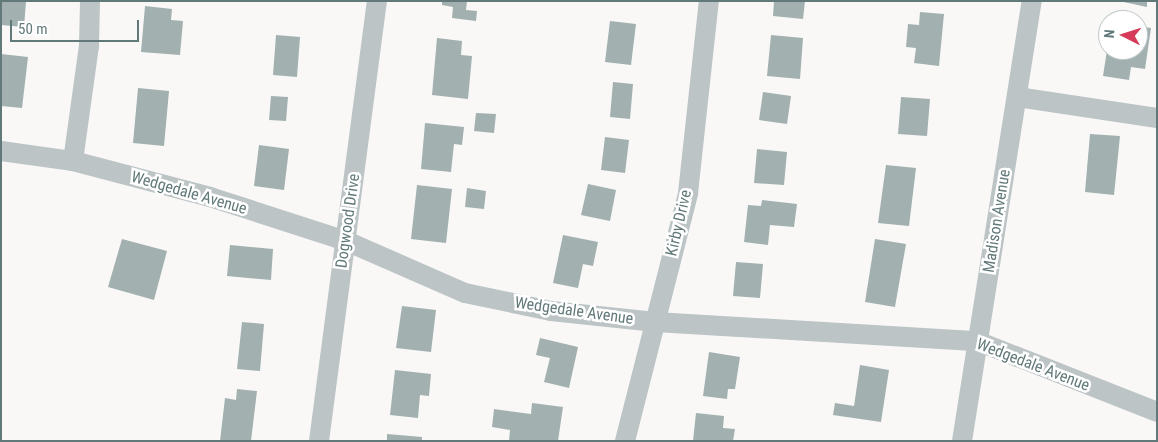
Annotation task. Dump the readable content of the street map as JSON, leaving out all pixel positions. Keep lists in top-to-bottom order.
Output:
{
  "streets": {
    "street": [
      "Wedgedale Avenue",
      "Dogwood Drive",
      "Madison Avenue",
      "Kirby Drive"
    ]
  },
  "crossings": [
    ["Wedgedale Avenue", "Dogwood Drive"],
    ["Wedgedale Avenue", "Madison Avenue"],
    ["Wedgedale Avenue", "Kirby Drive"]
  ],
  "scale_bar": "50 m",
  "north": "left"
}
